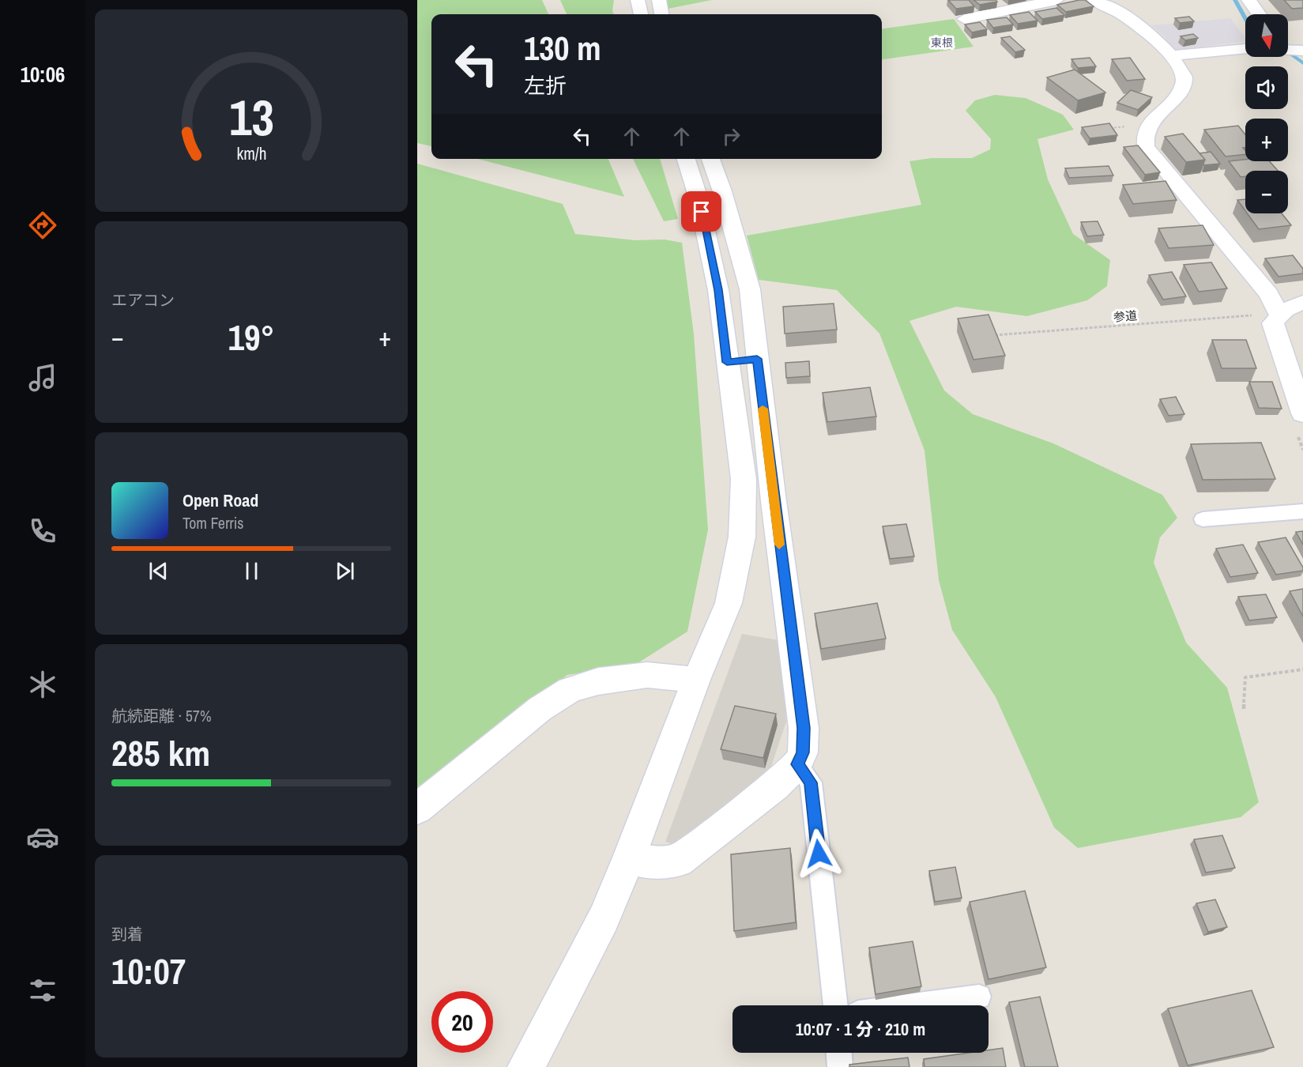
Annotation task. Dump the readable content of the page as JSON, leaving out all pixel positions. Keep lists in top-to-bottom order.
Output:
{
  "streets": {
    "path": ["参道"]
  },
  "districts": ["東根"],
  "north": "bottom",
  "page": {
    "tabs": "10:06",
    "map_buttons": ["+", "−"],
    "turn": ["130 m", "左折"],
    "tile": [
      "エアコン",
      ["航続距離 · 57%", "285 km"],
      ["到着", "10:07"]
    ],
    "heat": ["−", "19°", "+"],
    "song": ["Open Road", "Tom Ferris"],
    "limit": "20",
    "trip": "10:07 · 1 分 · 210 m",
    "gauge": ["13", "km/h"]
  }
}
